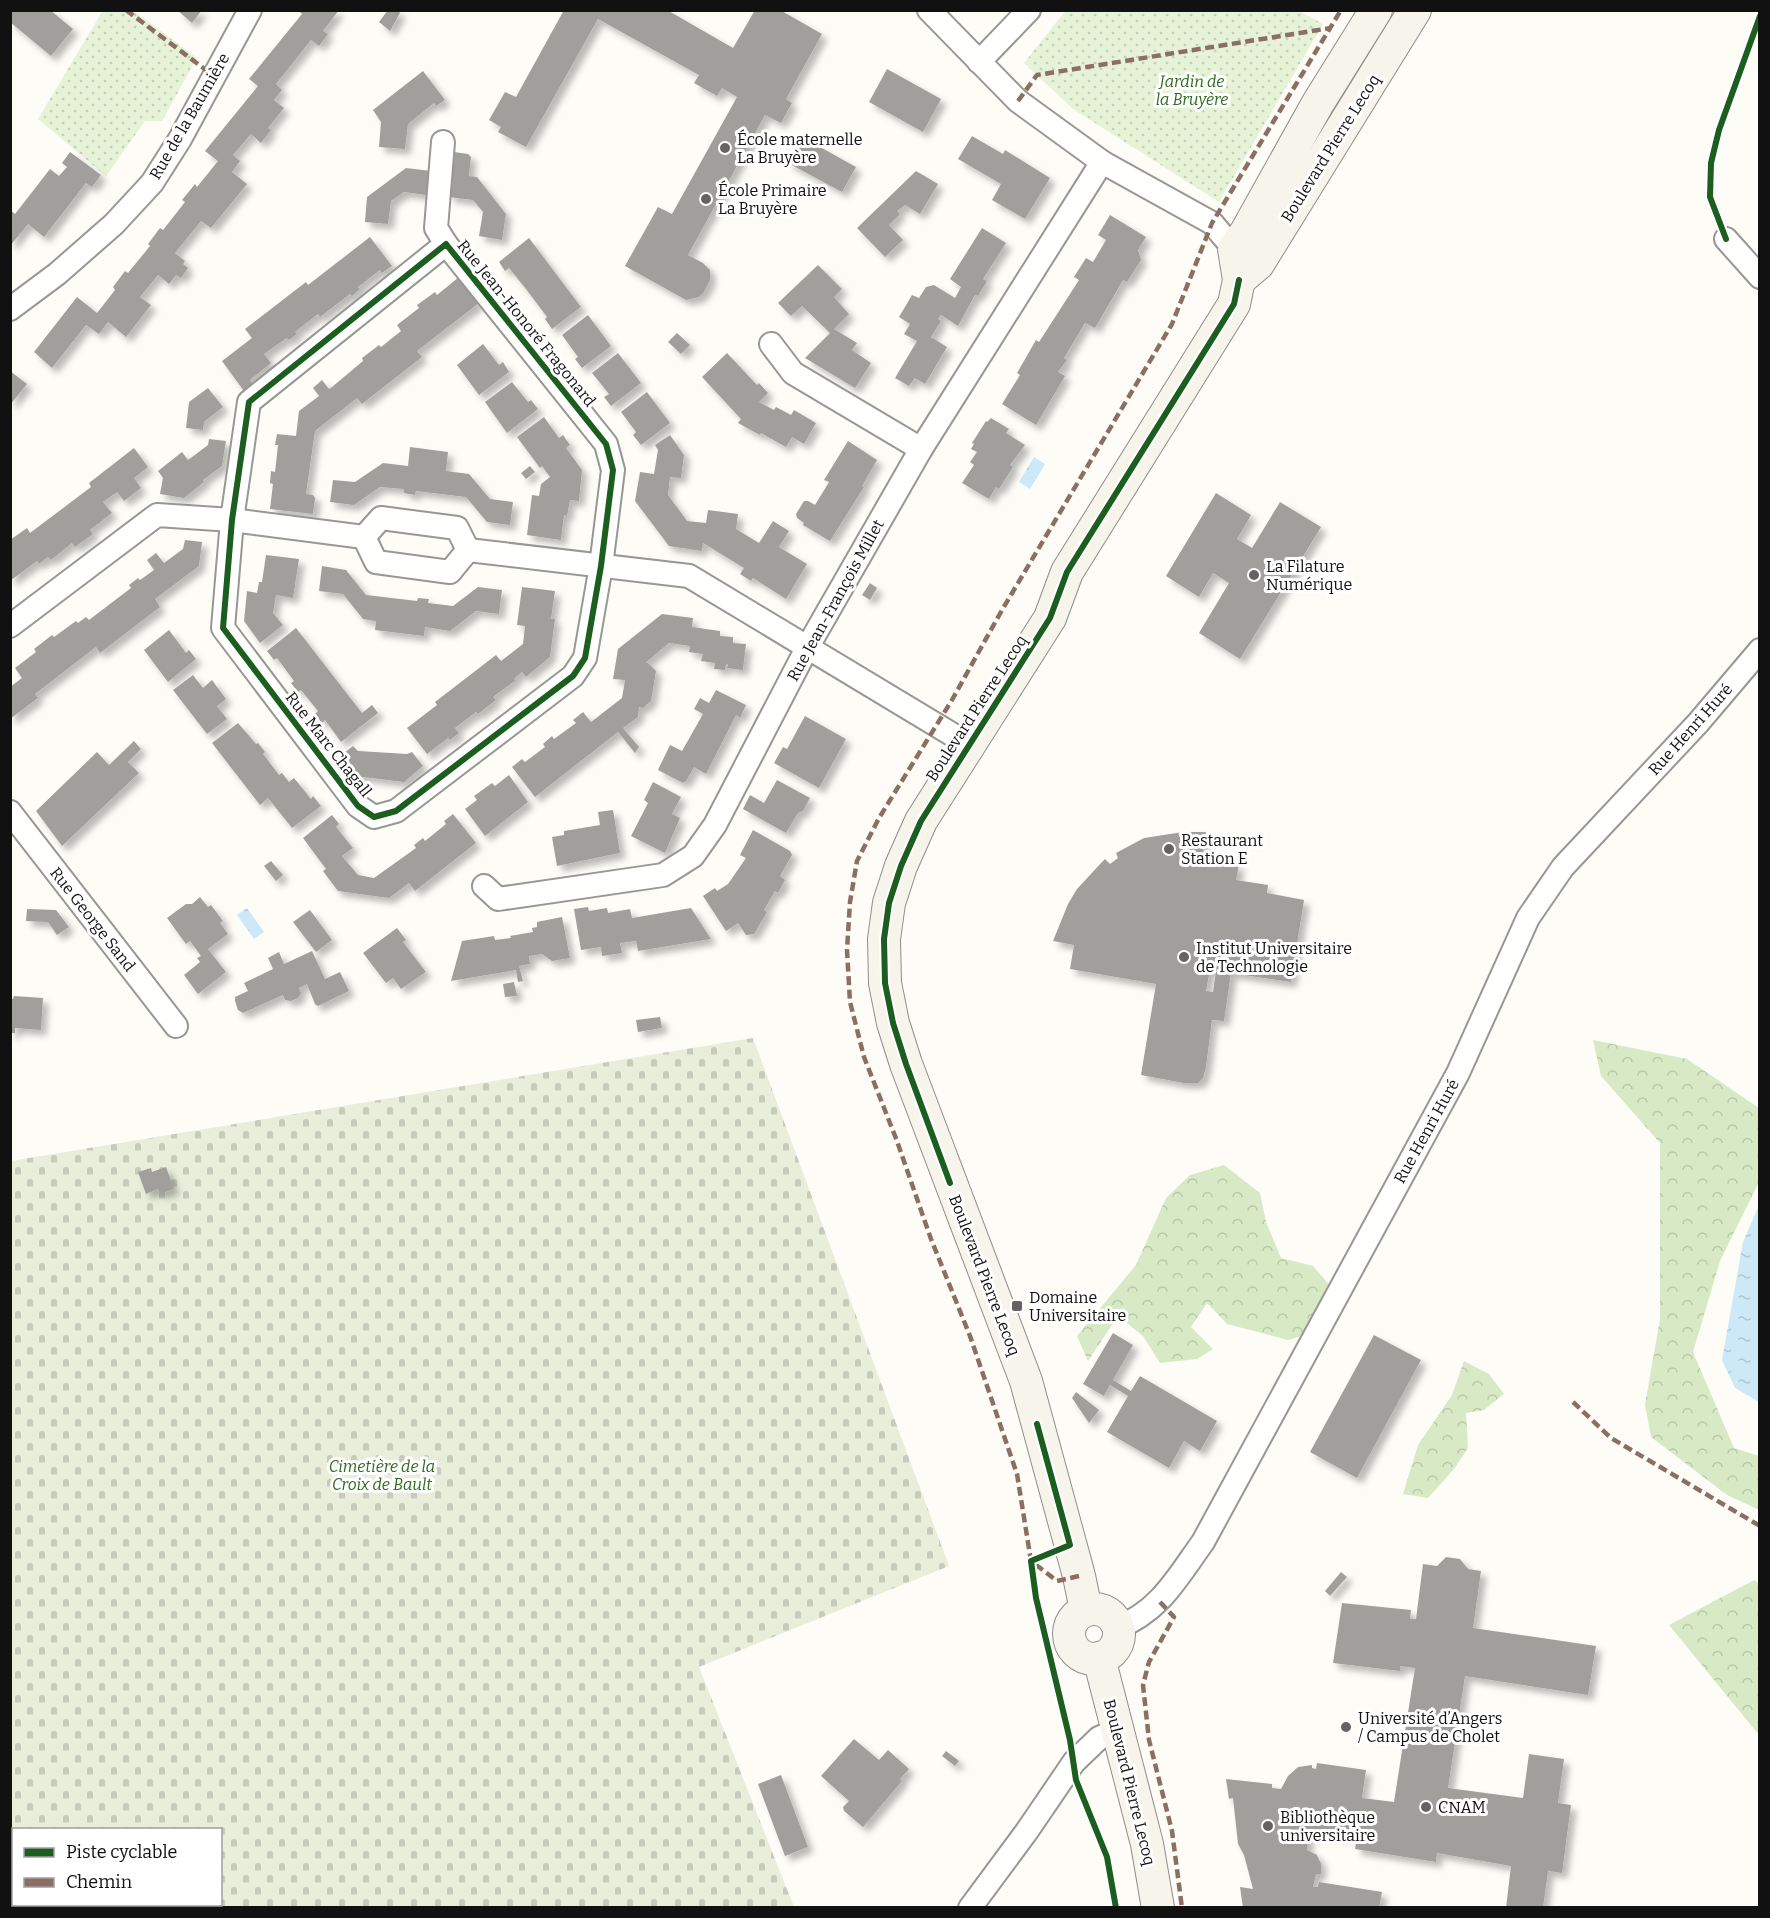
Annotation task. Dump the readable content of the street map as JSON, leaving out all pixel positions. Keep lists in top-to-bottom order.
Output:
{
  "streets": {
    "street": [
      "Rue de la Baumière",
      "Boulevard Pierre Lecoq",
      "Rue Jean-Honoré Fragonard",
      "Rue Jean-François Millet",
      "Rue Henri Huré",
      "Rue Marc Chagall",
      "Rue George Sand"
    ]
  },
  "crossings": [
    ["Boulevard Pierre Lecoq", "Rue Henri Huré"],
    ["Rue Jean-Honoré Fragonard", "Rue Marc Chagall"]
  ],
  "parks": ["Jardin de la Bruyère", "Cimetière de la Croix de Bault"],
  "places": {
    "other": [
      "École maternelle La Bruyère",
      "École Primaire La Bruyère",
      "La Filature Numérique",
      "Restaurant Station E",
      "Institut Universitaire de Technologie",
      "Université d’Angers / Campus de Cholet",
      "CNAM",
      "Bibliothèque universitaire"
    ],
    "transit": ["Domaine Universitaire"]
  },
  "legend": ["Piste cyclable", "Chemin"]
}
